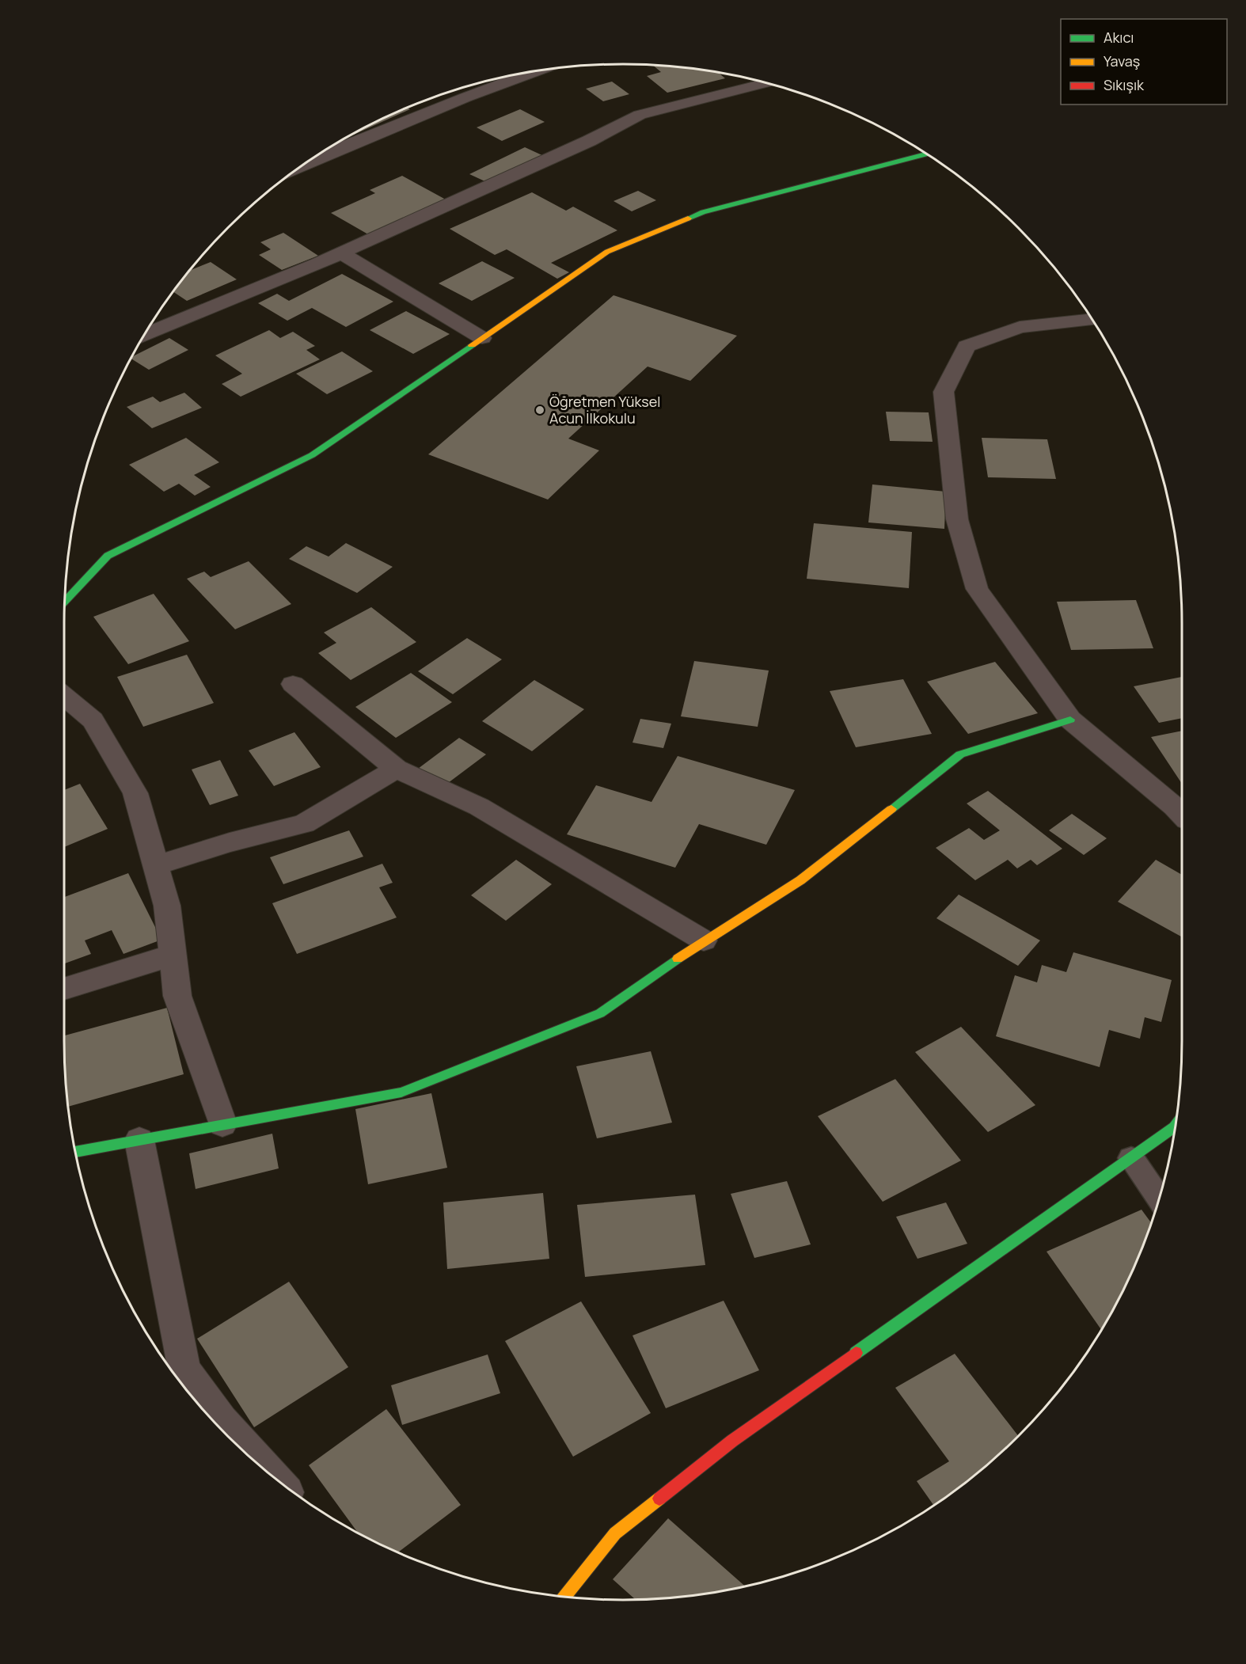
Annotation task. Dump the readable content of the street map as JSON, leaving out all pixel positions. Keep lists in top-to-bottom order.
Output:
{
  "places": ["Öğretmen Yüksel Acun İlkokulu"],
  "legend": ["Akıcı", "Yavaş", "Sıkışık"]
}
